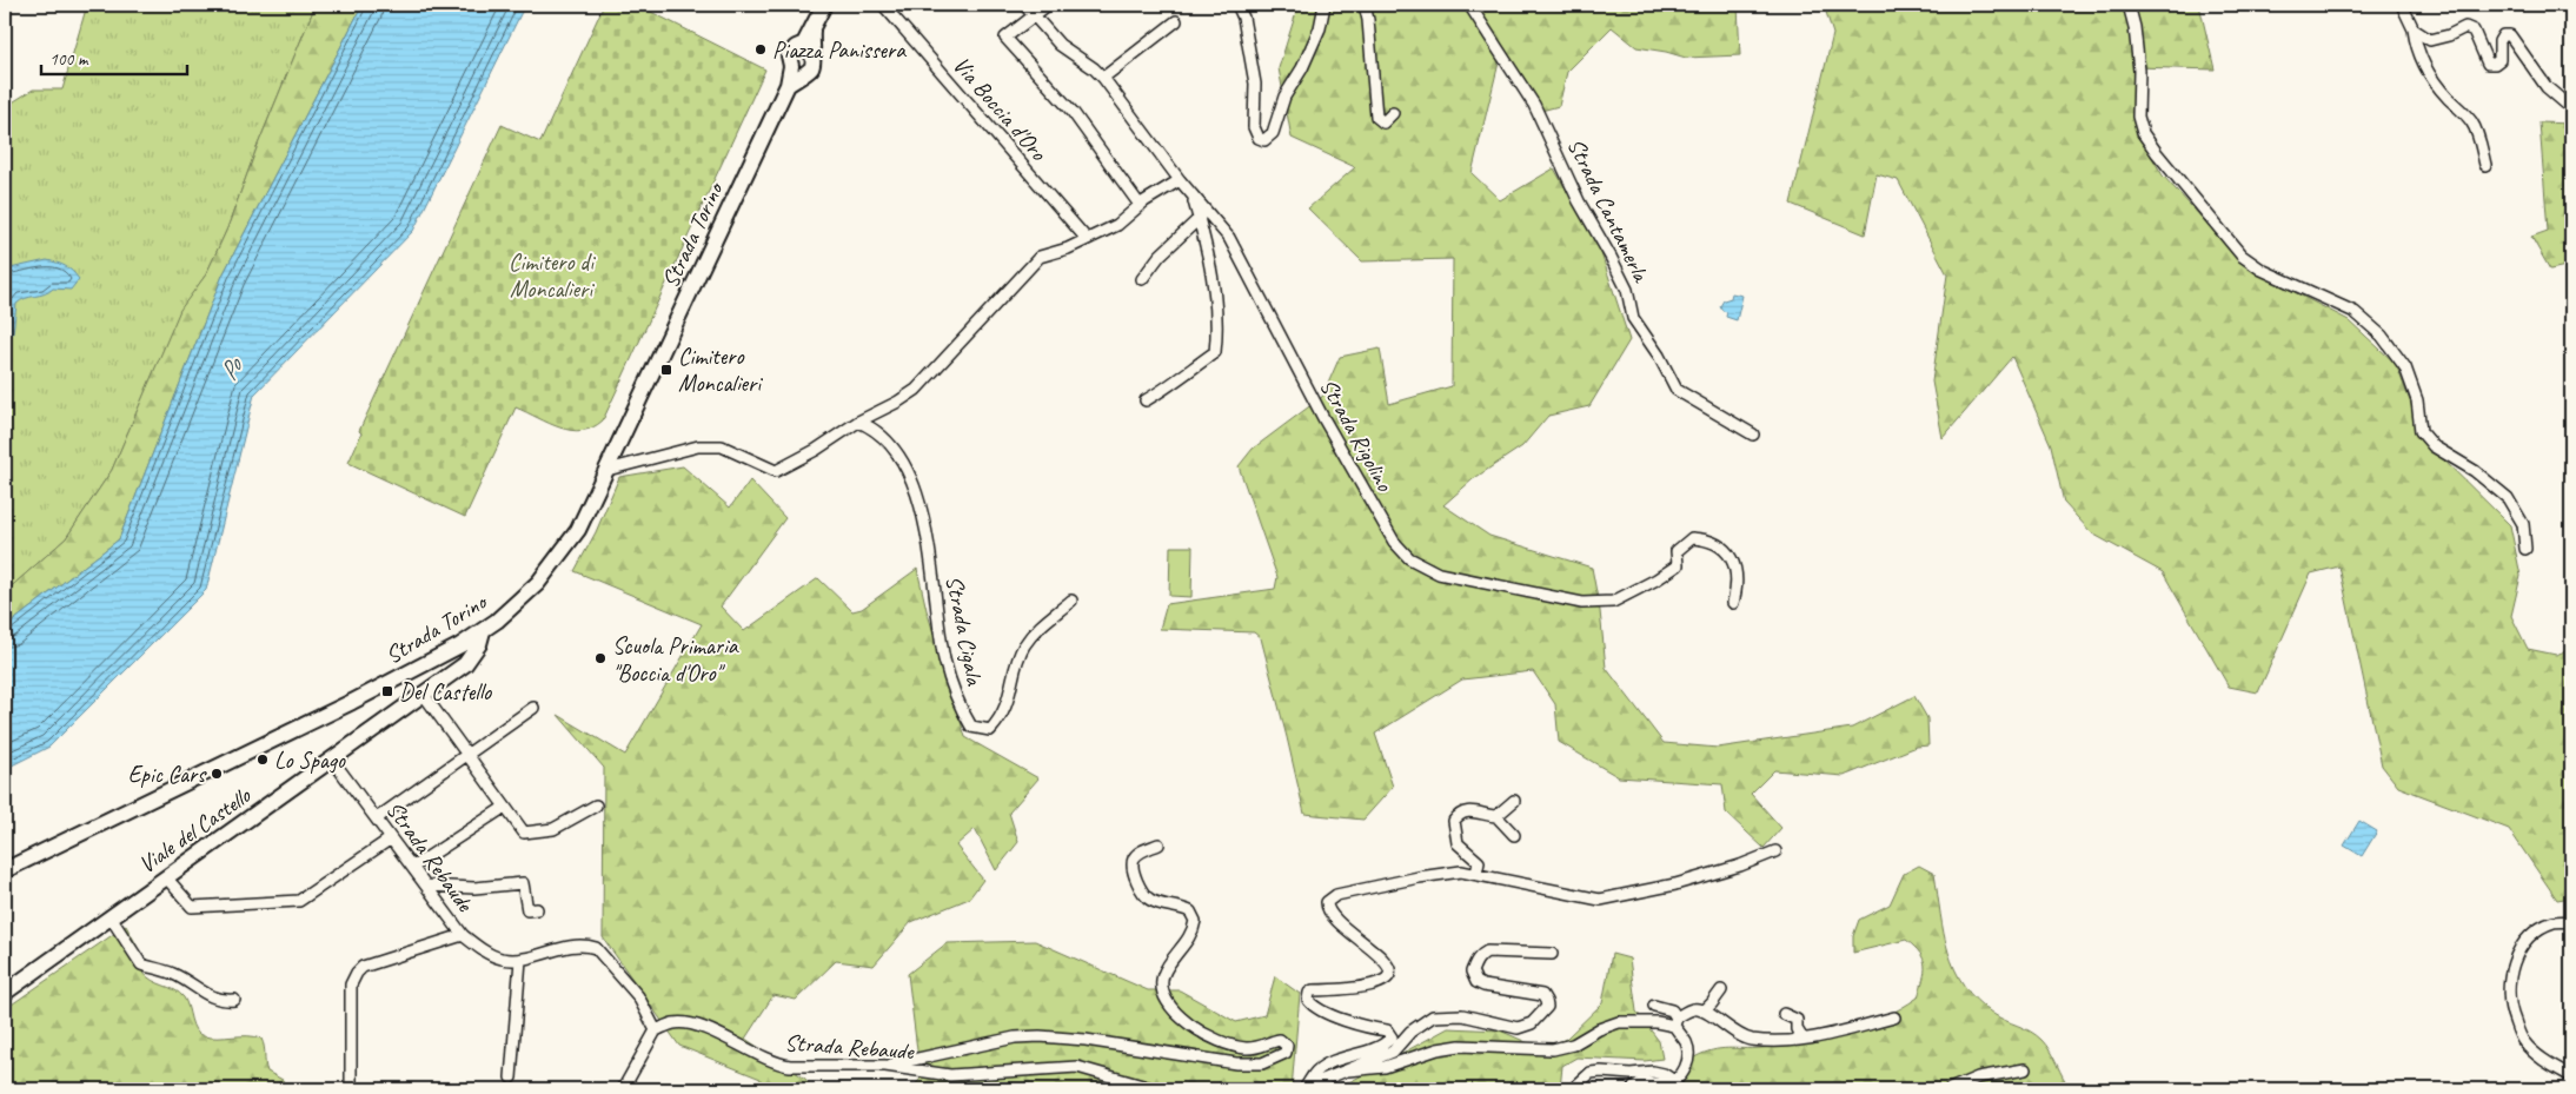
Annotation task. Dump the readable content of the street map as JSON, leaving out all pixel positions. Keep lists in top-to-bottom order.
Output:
{
  "streets": {
    "main road": ["Strada Torino", "Viale del Castello"],
    "street": [
      "Via Boccia d'Oro",
      "Strada Cantamerla",
      "Strada Rigolino",
      "Strada Cigala",
      "Strada Rebaude"
    ]
  },
  "crossings": [
    ["Strada Torino", "Viale del Castello"],
    ["Viale del Castello", "Strada Rebaude"]
  ],
  "water": ["Po"],
  "parks": ["Cimitero di Moncalieri"],
  "places": {
    "other": [
      "Piazza Panissera",
      "Scuola Primaria \"Boccia d'Oro\"",
      "Lo Spago",
      "Epic Cars"
    ],
    "transit": ["Cimitero Moncalieri", "Del Castello"]
  },
  "scale_bar": "100 m"
}
